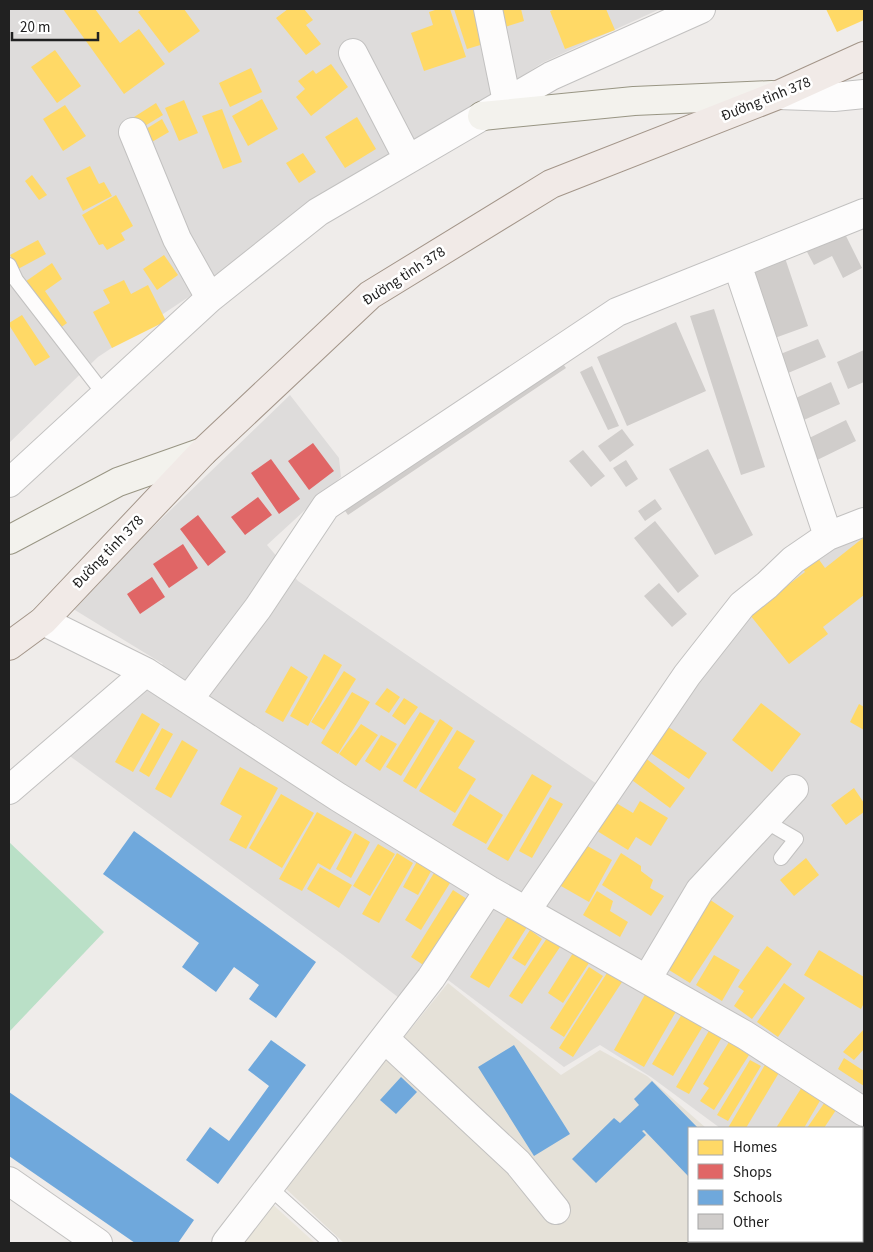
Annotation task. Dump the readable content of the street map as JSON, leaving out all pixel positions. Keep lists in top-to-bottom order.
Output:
{
  "streets": {
    "main road": ["Đường tỉnh 378"]
  },
  "legend": [
    "Homes",
    "Shops",
    "Schools",
    "Other"
  ],
  "scale_bar": "20 m"
}
